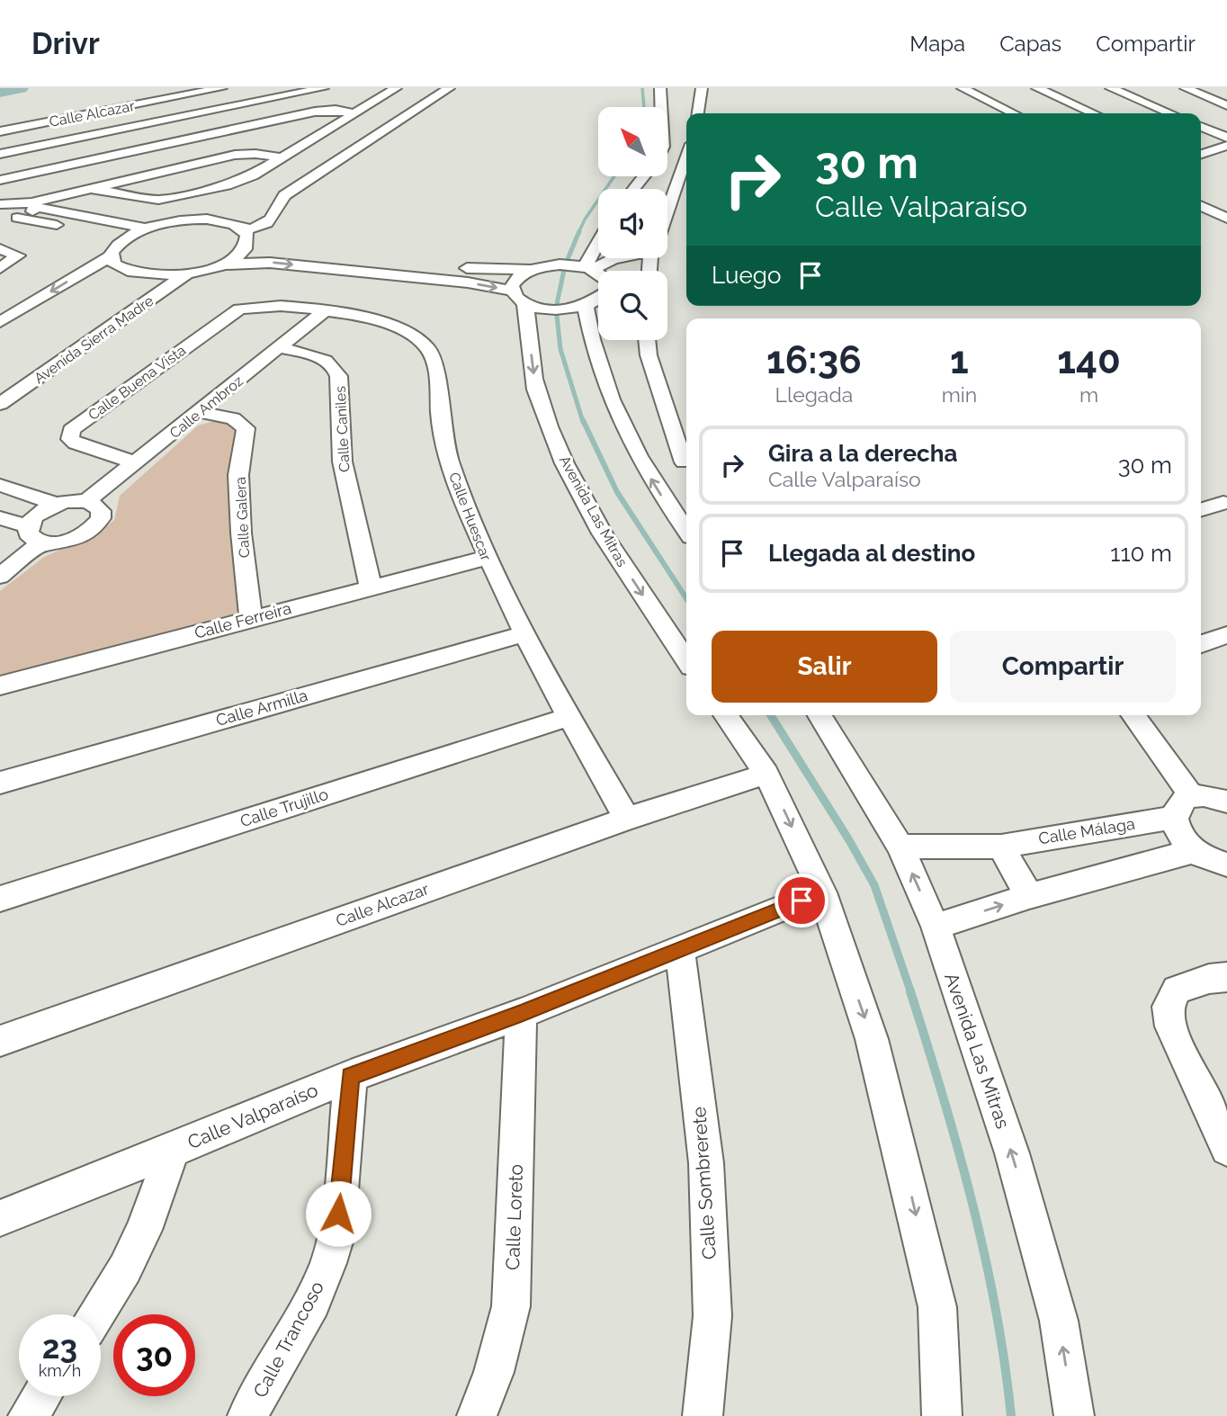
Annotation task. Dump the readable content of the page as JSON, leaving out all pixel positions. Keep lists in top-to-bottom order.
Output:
{
  "streets": {
    "street": [
      "Calle Alcazar",
      "Avenida Sierra Madre",
      "Calle Buena Vista",
      "Calle Ambroz",
      "Calle Caniles",
      "Avenida Las Mitras",
      "Calle Huescar",
      "Calle Galera",
      "Calle Ferreira",
      "Calle Armilla",
      "Calle Trujillo",
      "Calle Málaga",
      "Calle Valparaíso",
      "Calle Sombrerete",
      "Calle Loreto",
      "Calle Trancoso"
    ]
  },
  "crossings": [
    ["Calle Alcazar", "Calle Huescar"],
    ["Calle Buena Vista", "Calle Ambroz"],
    ["Calle Buena Vista", "Calle Huescar"],
    ["Calle Ambroz", "Calle Caniles"],
    ["Calle Ambroz", "Calle Huescar"],
    ["Calle Ambroz", "Calle Galera"],
    ["Calle Caniles", "Calle Ferreira"],
    ["Avenida Las Mitras", "Calle Málaga"],
    ["Calle Huescar", "Calle Ferreira"],
    ["Calle Huescar", "Calle Armilla"],
    ["Calle Huescar", "Calle Trujillo"],
    ["Calle Galera", "Calle Ferreira"],
    ["Calle Valparaíso", "Calle Sombrerete"],
    ["Calle Valparaíso", "Calle Loreto"],
    ["Calle Valparaíso", "Calle Trancoso"]
  ],
  "north": "top left",
  "page": {
    "header": "Drivr",
    "nav": ["Mapa", "Capas", "Compartir"],
    "turn": ["30 m", "Calle Valparaíso"],
    "then": "Luego",
    "eta": [
      "16:36",
      "Llegada",
      "1",
      "min",
      "140",
      "m"
    ],
    "list": [
      {
        "name": "Gira a la derecha",
        "note": "Calle Valparaíso",
        "value": "30 m"
      },
      {
        "name": "Llegada al destino",
        "value": "110 m"
      }
    ],
    "buttons": ["Salir", "Compartir"],
    "speed": "23 km/h",
    "limit": "30"
  }
}
